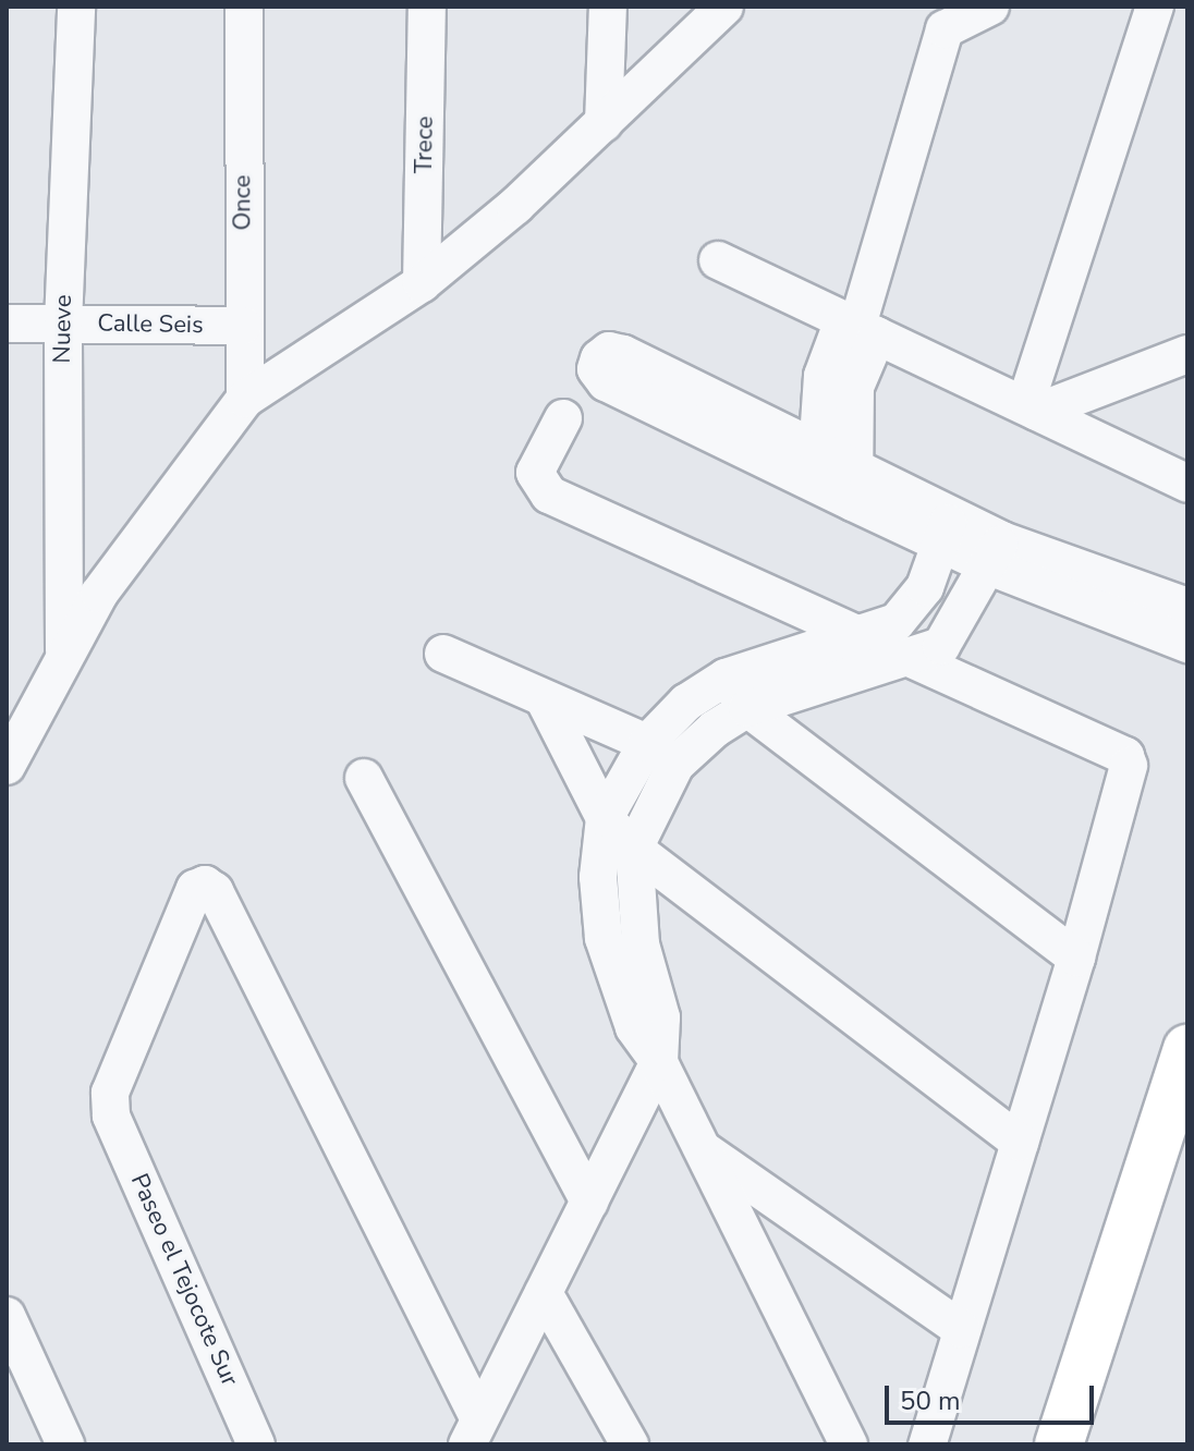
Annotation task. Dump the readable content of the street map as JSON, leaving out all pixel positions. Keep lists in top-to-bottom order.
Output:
{
  "streets": {
    "street": [
      "Trece",
      "Once",
      "Calle Seis",
      "Nueve",
      "Paseo el Tejocote Sur"
    ]
  },
  "crossings": [
    ["Once", "Calle Seis"],
    ["Calle Seis", "Nueve"]
  ],
  "scale_bar": "50 m"
}
